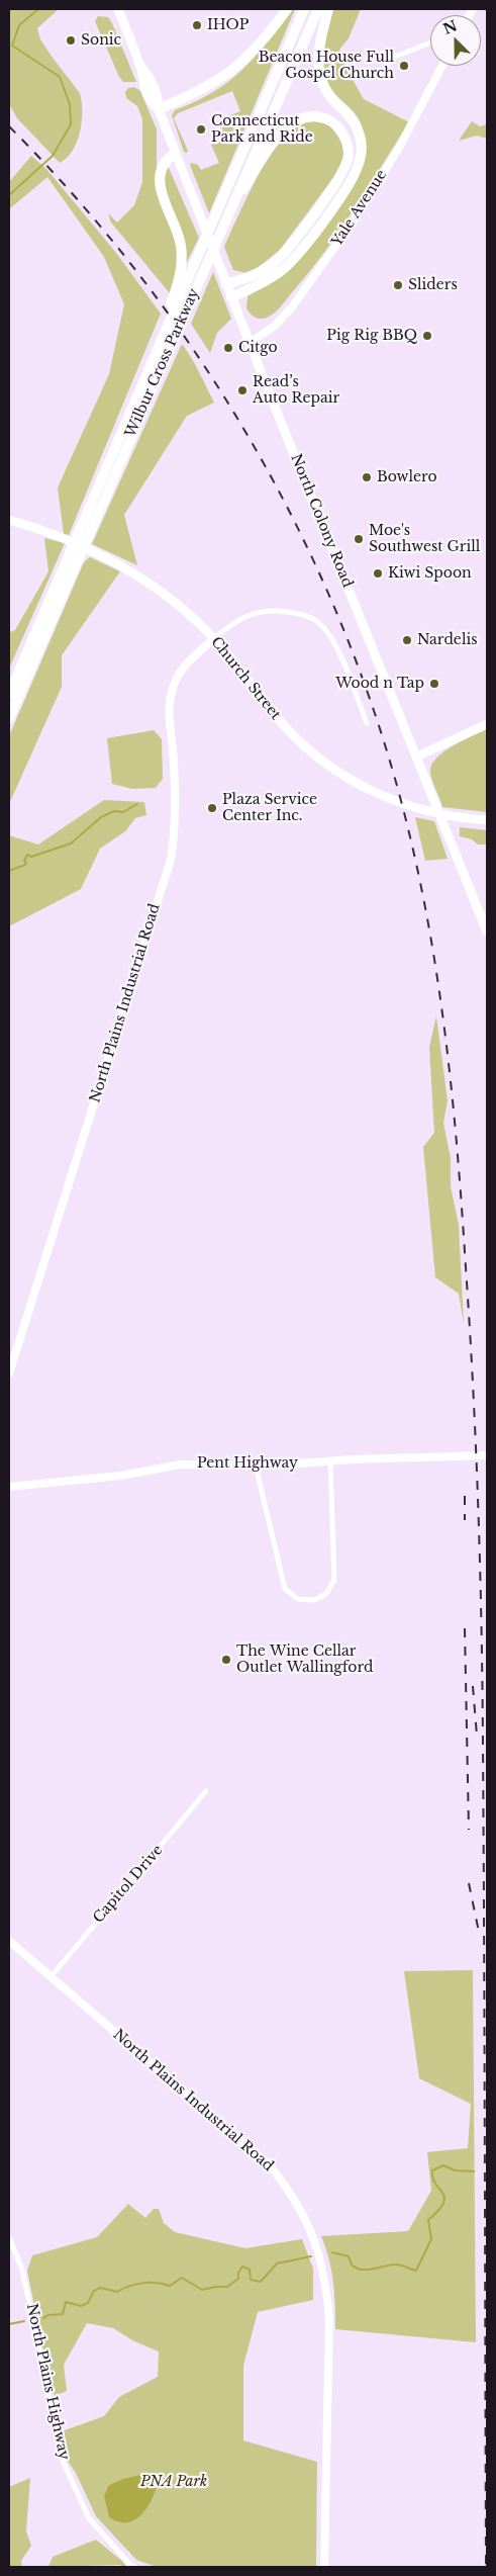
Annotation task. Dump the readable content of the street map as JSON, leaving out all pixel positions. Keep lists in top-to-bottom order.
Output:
{
  "streets": {
    "highway": ["Wilbur Cross Parkway"],
    "main road": ["North Colony Road", "Church Street"],
    "street": [
      "Yale Avenue",
      "North Plains Industrial Road",
      "Pent Highway",
      "Capitol Drive",
      "North Plains Highway"
    ]
  },
  "crossings": [
    ["Yale Avenue", "North Colony Road"],
    ["Church Street", "North Plains Industrial Road"],
    ["North Plains Industrial Road", "Capitol Drive"]
  ],
  "parks": ["PNA Park"],
  "places": [
    "IHOP",
    "Sonic",
    "Beacon House Full Gospel Church",
    "Connecticut Park and Ride",
    "Sliders",
    "Pig Rig BBQ",
    "Citgo",
    "Read’s Auto Repair",
    "Bowlero",
    "Moe's Southwest Grill",
    "Kiwi Spoon",
    "Nardelis",
    "Wood n Tap",
    "Plaza Service Center Inc.",
    "The Wine Cellar Outlet Wallingford"
  ],
  "north": "top left"
}
